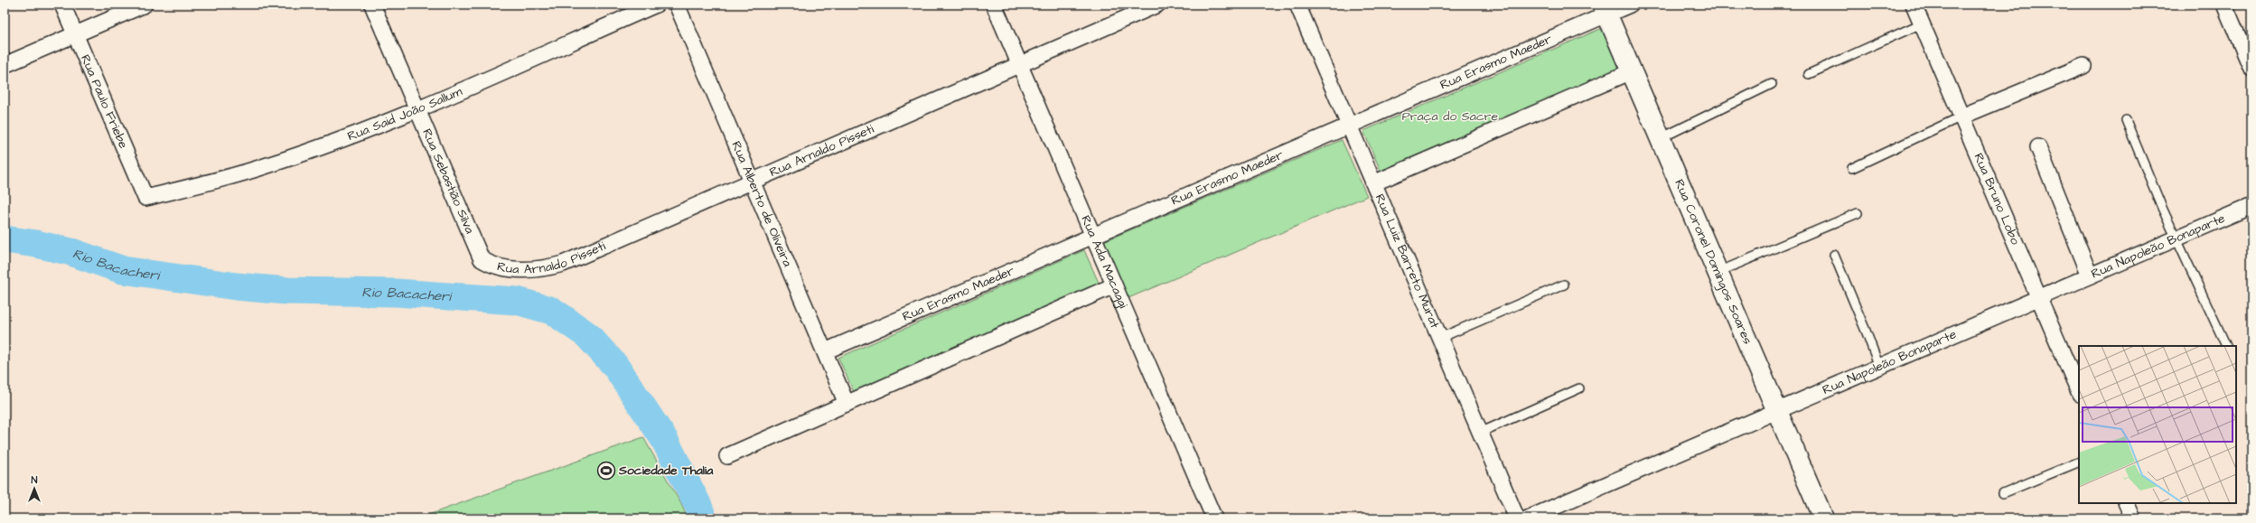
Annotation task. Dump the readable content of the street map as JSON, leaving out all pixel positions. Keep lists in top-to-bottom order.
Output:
{
  "streets": {
    "street": [
      "Rua Erasmo Maeder",
      "Rua Paulo Friebe",
      "Rua Said João Sallum",
      "Rua Arnaldo Pisseti",
      "Rua Sebastião Silva",
      "Rua Bruno Lobo",
      "Rua Alberto de Oliveira",
      "Rua Napoleão Bonaparte",
      "Rua Luiz Barreto Murat",
      "Rua Coronel Domingos Soares",
      "Rua Ada Macaggi"
    ]
  },
  "crossings": [
    ["Rua Erasmo Maeder", "Rua Alberto de Oliveira"],
    ["Rua Erasmo Maeder", "Rua Luiz Barreto Murat"],
    ["Rua Erasmo Maeder", "Rua Coronel Domingos Soares"],
    ["Rua Erasmo Maeder", "Rua Ada Macaggi"],
    ["Rua Paulo Friebe", "Rua Said João Sallum"],
    ["Rua Said João Sallum", "Rua Sebastião Silva"],
    ["Rua Arnaldo Pisseti", "Rua Sebastião Silva"],
    ["Rua Arnaldo Pisseti", "Rua Alberto de Oliveira"],
    ["Rua Arnaldo Pisseti", "Rua Ada Macaggi"],
    ["Rua Bruno Lobo", "Rua Napoleão Bonaparte"],
    ["Rua Napoleão Bonaparte", "Rua Coronel Domingos Soares"]
  ],
  "water": ["Rio Bacacheri"],
  "parks": ["Praça do Sacre"],
  "places": {
    "sports": ["Sociedade Thalia"]
  },
  "north": "top"
}
